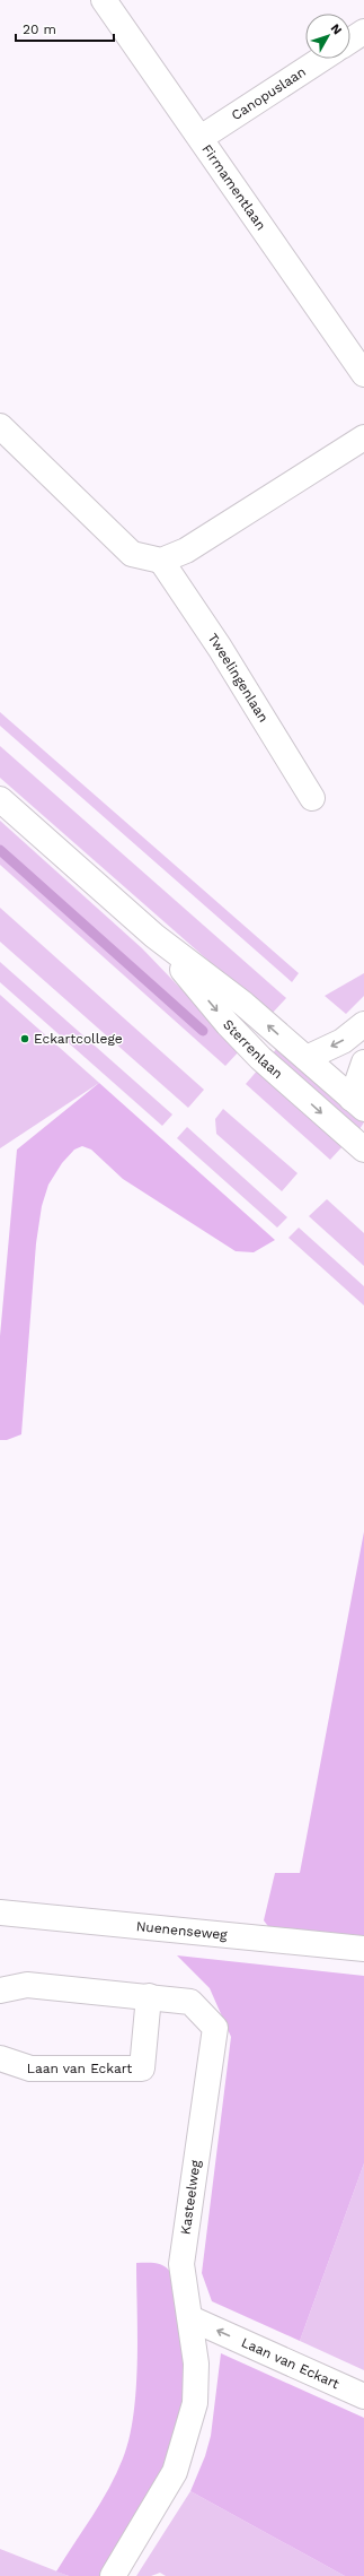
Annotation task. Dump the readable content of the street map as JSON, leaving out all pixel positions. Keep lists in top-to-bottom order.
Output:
{
  "streets": {
    "street": [
      "Canopuslaan",
      "Firmamentlaan",
      "Tweelingenlaan",
      "Sterrenlaan",
      "Nuenenseweg",
      "Laan van Eckart",
      "Kasteelweg"
    ]
  },
  "crossings": [
    ["Canopuslaan", "Firmamentlaan"],
    ["Laan van Eckart", "Kasteelweg"]
  ],
  "one_way": ["Laan van Eckart"],
  "places": ["Eckartcollege"],
  "scale_bar": "20 m",
  "north": "top right"
}
